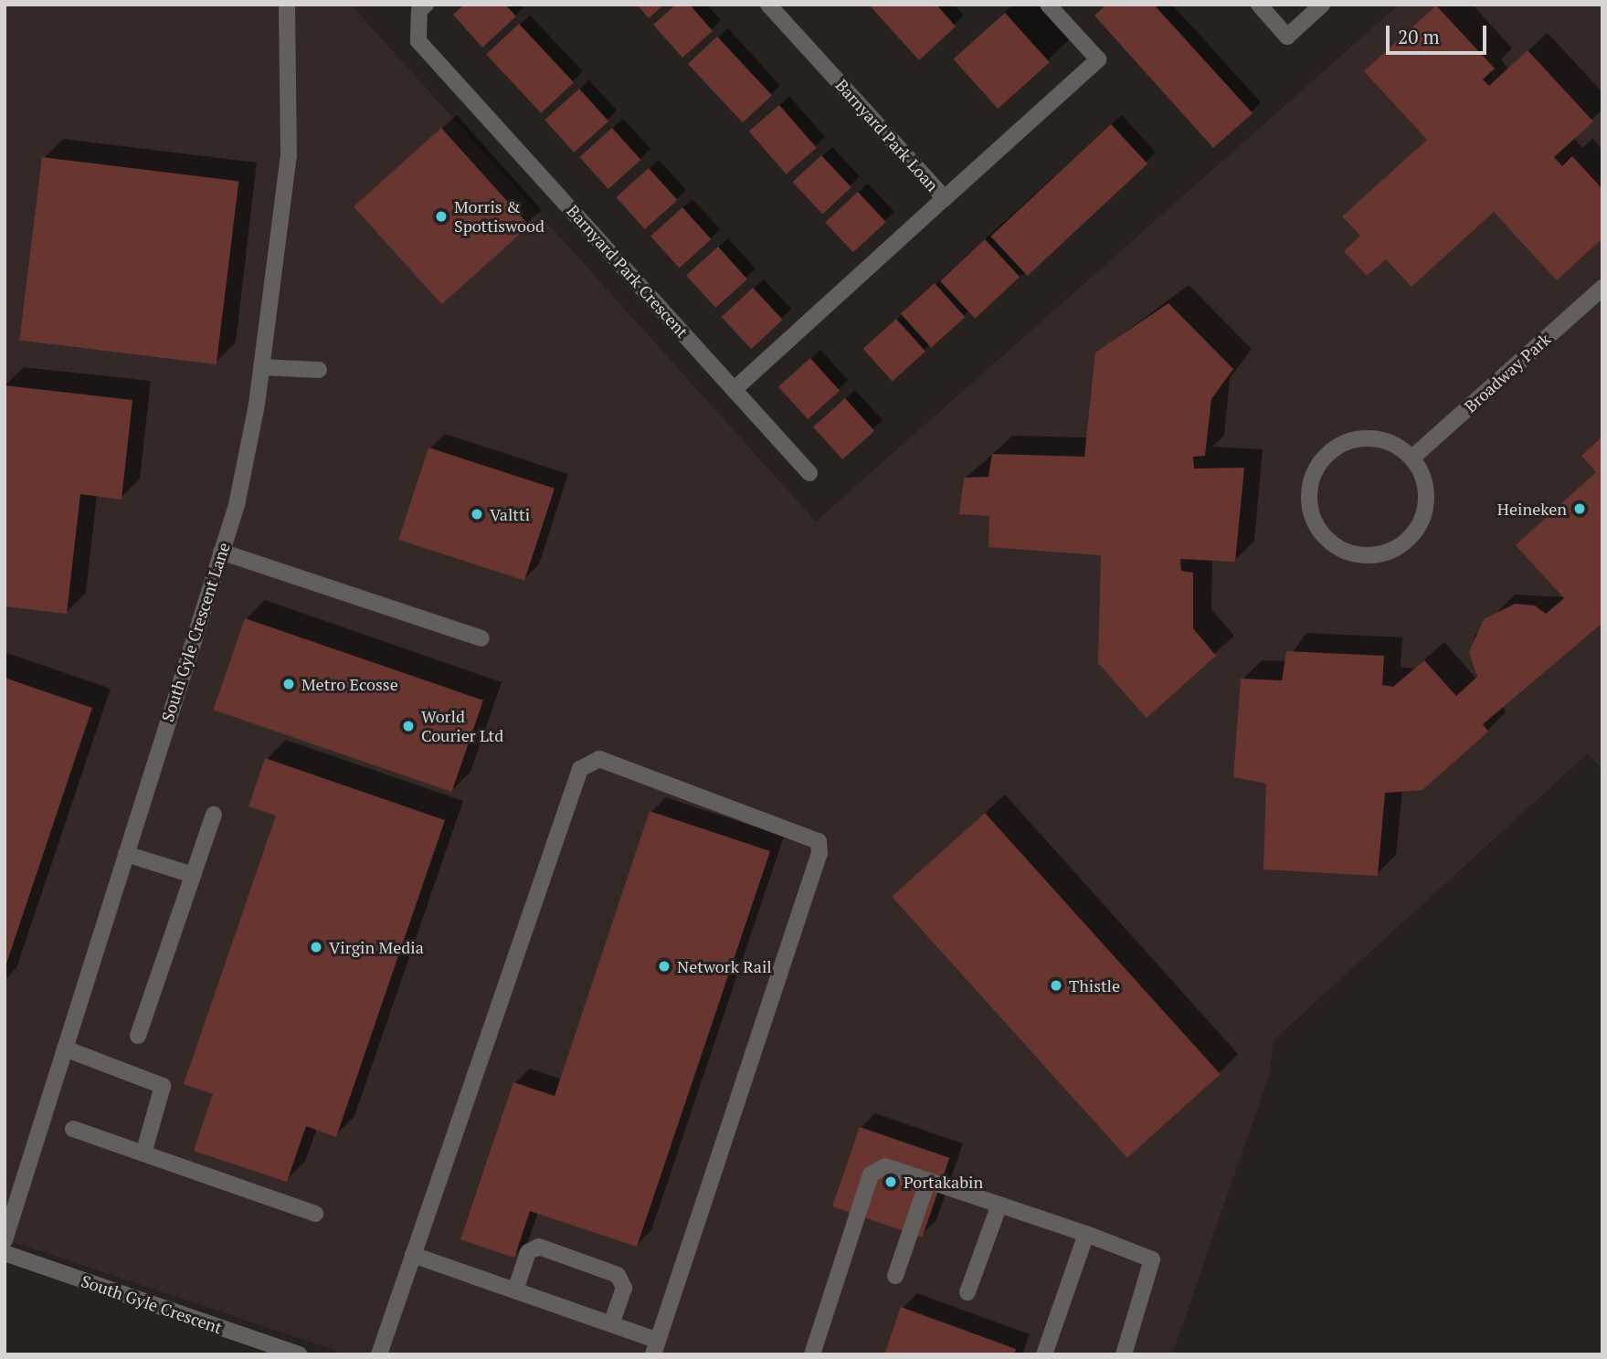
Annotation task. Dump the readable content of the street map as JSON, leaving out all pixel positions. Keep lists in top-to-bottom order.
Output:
{
  "streets": {
    "street": [
      "Barnyard Park Loan",
      "Barnyard Park Crescent",
      "Broadway Park",
      "South Gyle Crescent Lane",
      "South Gyle Crescent"
    ]
  },
  "places": [
    "Morris & Spottiswood",
    "Heineken",
    "Valtti",
    "Metro Ecosse",
    "World Courier Ltd",
    "Virgin Media",
    "Network Rail",
    "Thistle",
    "Portakabin"
  ],
  "scale_bar": "20 m"
}
